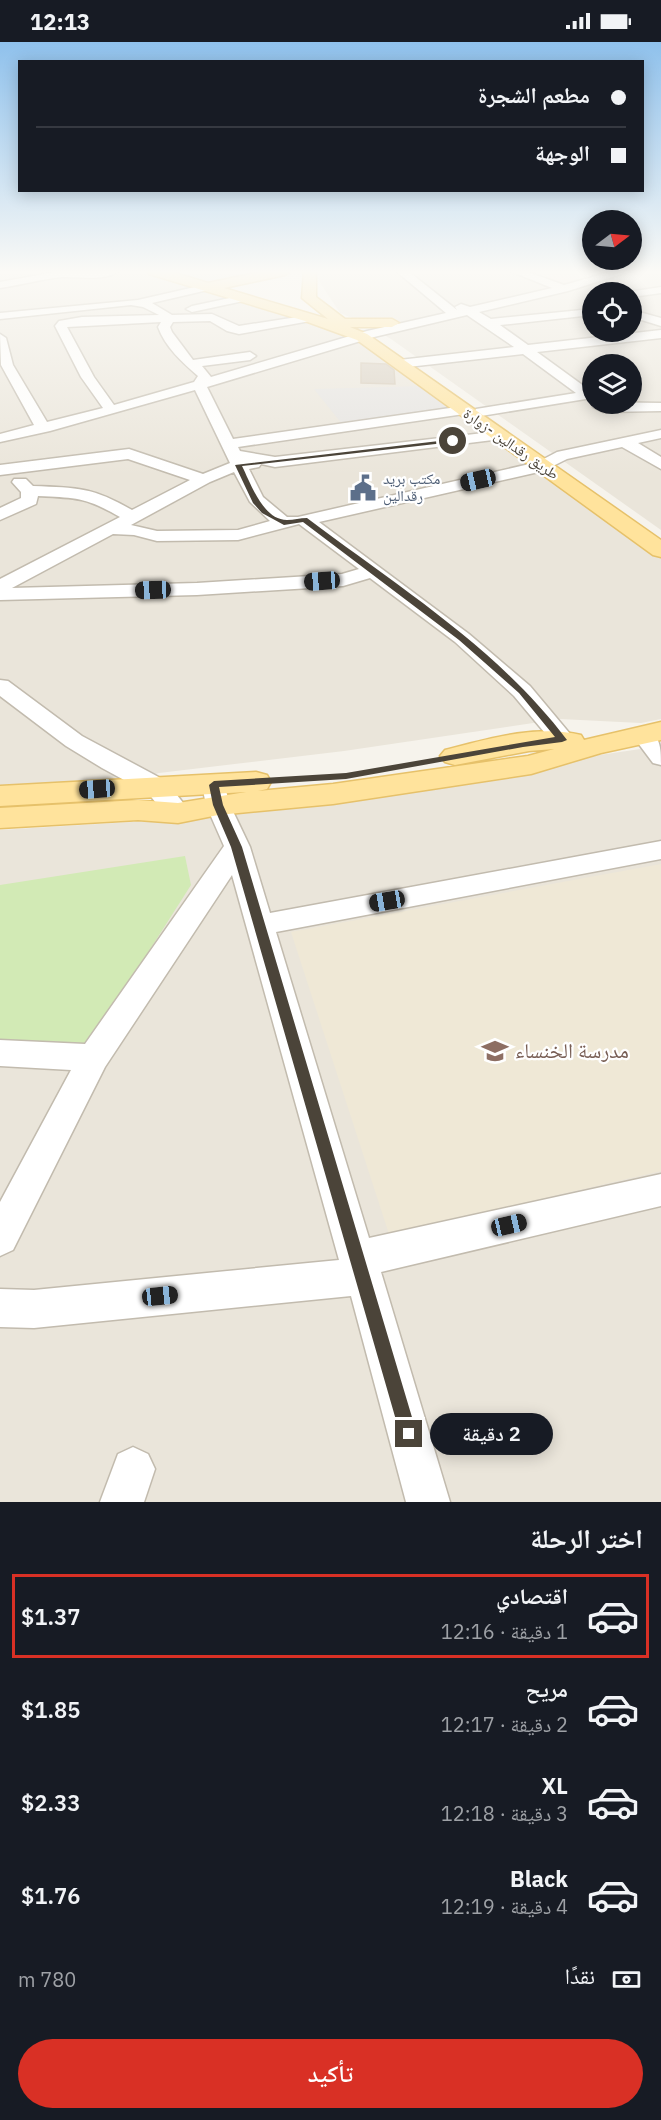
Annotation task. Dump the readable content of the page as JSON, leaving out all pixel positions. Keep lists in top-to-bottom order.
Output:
{
  "streets": {
    "main road": ["طريق رقدالين -زوارة"]
  },
  "places": {
    "public building": ["مكتب بريد رقدالين"],
    "school or university": ["مدرسة الخنساء"]
  },
  "north": "right",
  "page": {
    "status": "12:13",
    "banner": ["مطعم الشجرة", "الوجهة"],
    "bubble": "2 دقيقة",
    "heading": "اختر الرحلة",
    "list": [
      {
        "name": "اقتصادي",
        "note": "1 دقيقة · 12:16",
        "value": "$1.37"
      },
      {
        "name": "مريح",
        "note": "2 دقيقة · 12:17",
        "value": "$1.85"
      },
      {
        "name": "XL",
        "note": "3 دقيقة · 12:18",
        "value": "$2.33"
      },
      {
        "name": "Black",
        "note": "4 دقيقة · 12:19",
        "value": "$1.76"
      }
    ],
    "pay": ["نقدًا", "780 m"],
    "buttons": "تأكيد"
  }
}
